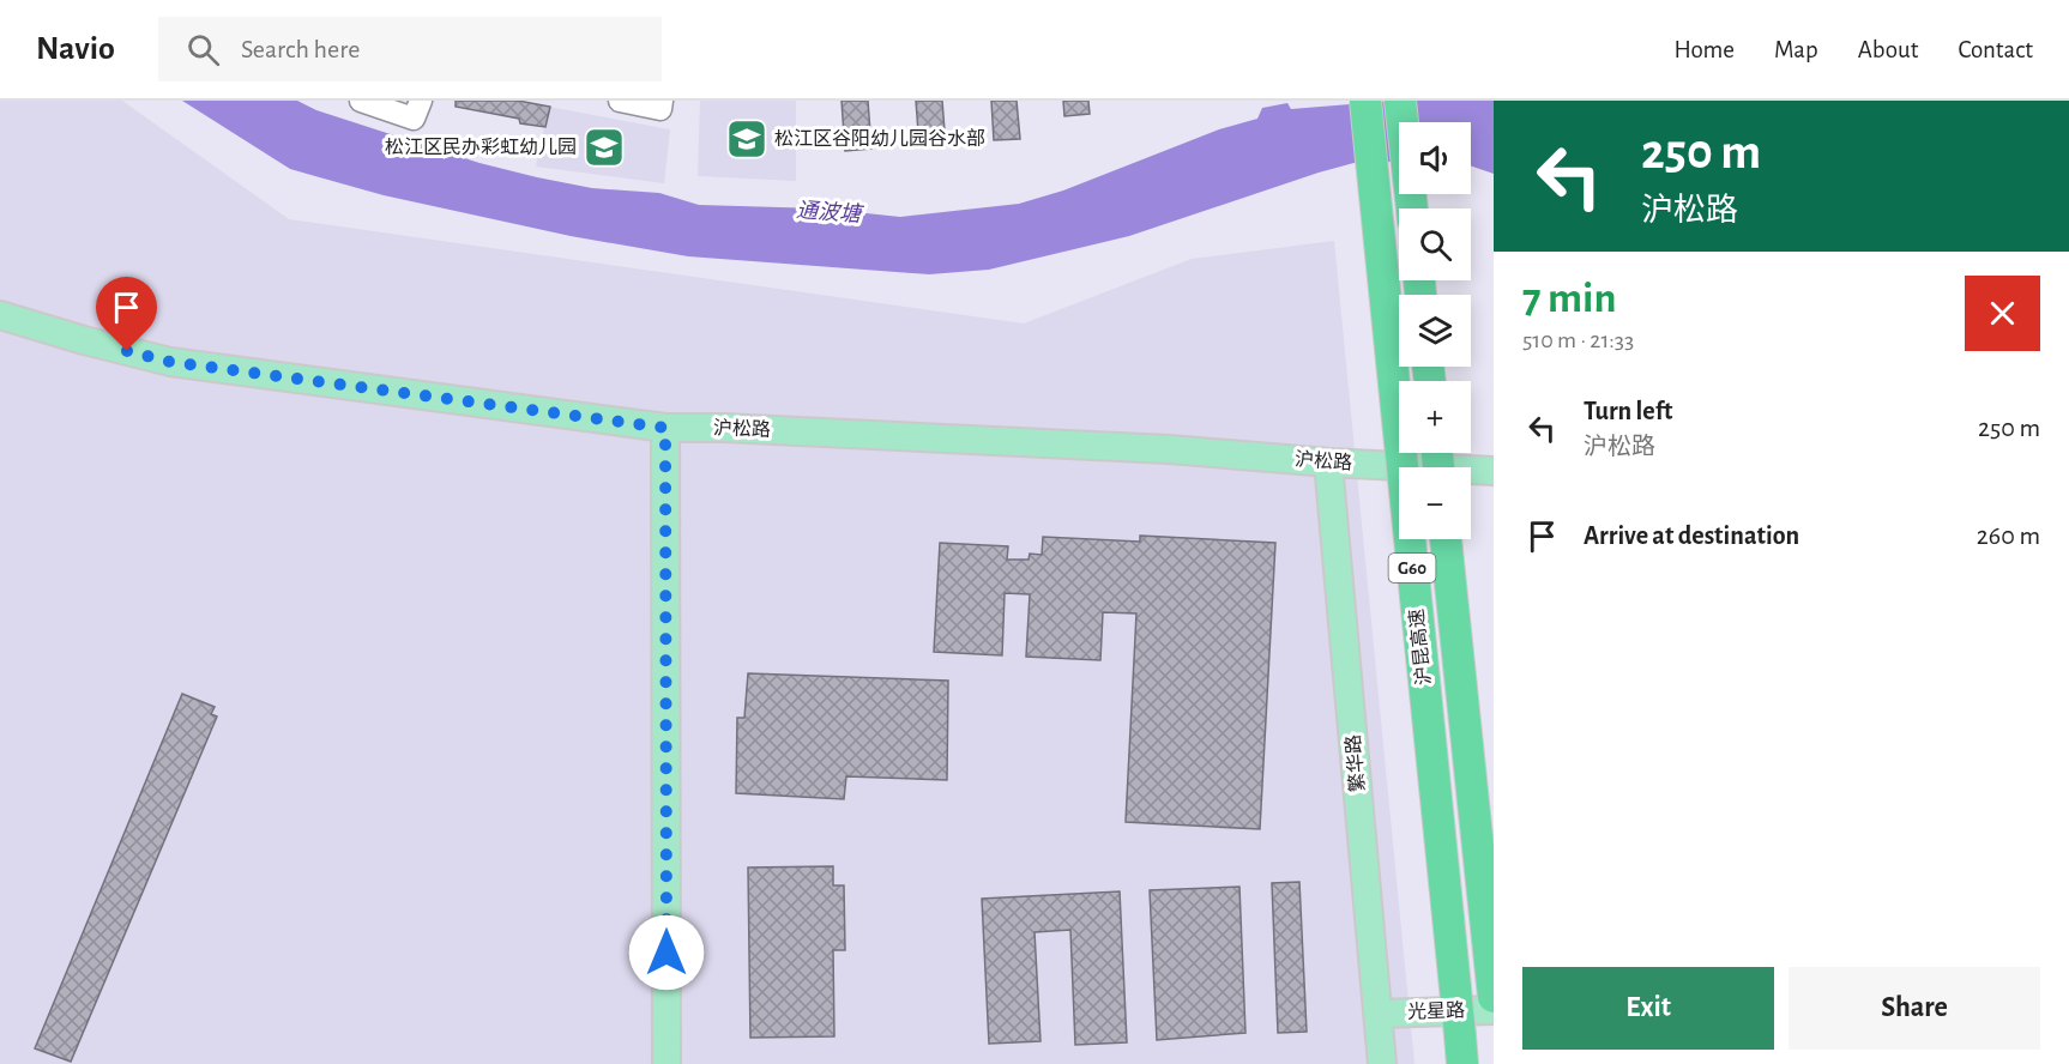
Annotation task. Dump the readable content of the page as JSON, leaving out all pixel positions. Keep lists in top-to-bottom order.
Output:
{
  "streets": {
    "highway": ["G60", "沪昆高速"],
    "main road": ["沪松路", "繁华路", "光星路"]
  },
  "crossings": [
    ["沪松路", "繁华路"],
    ["繁华路", "光星路"]
  ],
  "water": ["通波塘"],
  "places": {
    "school or university": ["松江区谷阳幼儿园谷水部", "松江区民办彩虹幼儿园"]
  },
  "page": {
    "header": "Navio",
    "search": "Search here",
    "nav": [
      "Home",
      "Map",
      "About",
      "Contact"
    ],
    "turn": ["250 m", "沪松路"],
    "map_buttons": ["+", "−"],
    "heading": ["7 min", "510 m · 21:33"],
    "list": [
      {
        "name": "Turn left",
        "note": "沪松路",
        "value": "250 m"
      },
      {
        "name": "Arrive at destination",
        "value": "260 m"
      }
    ],
    "buttons": ["Exit", "Share"]
  }
}
